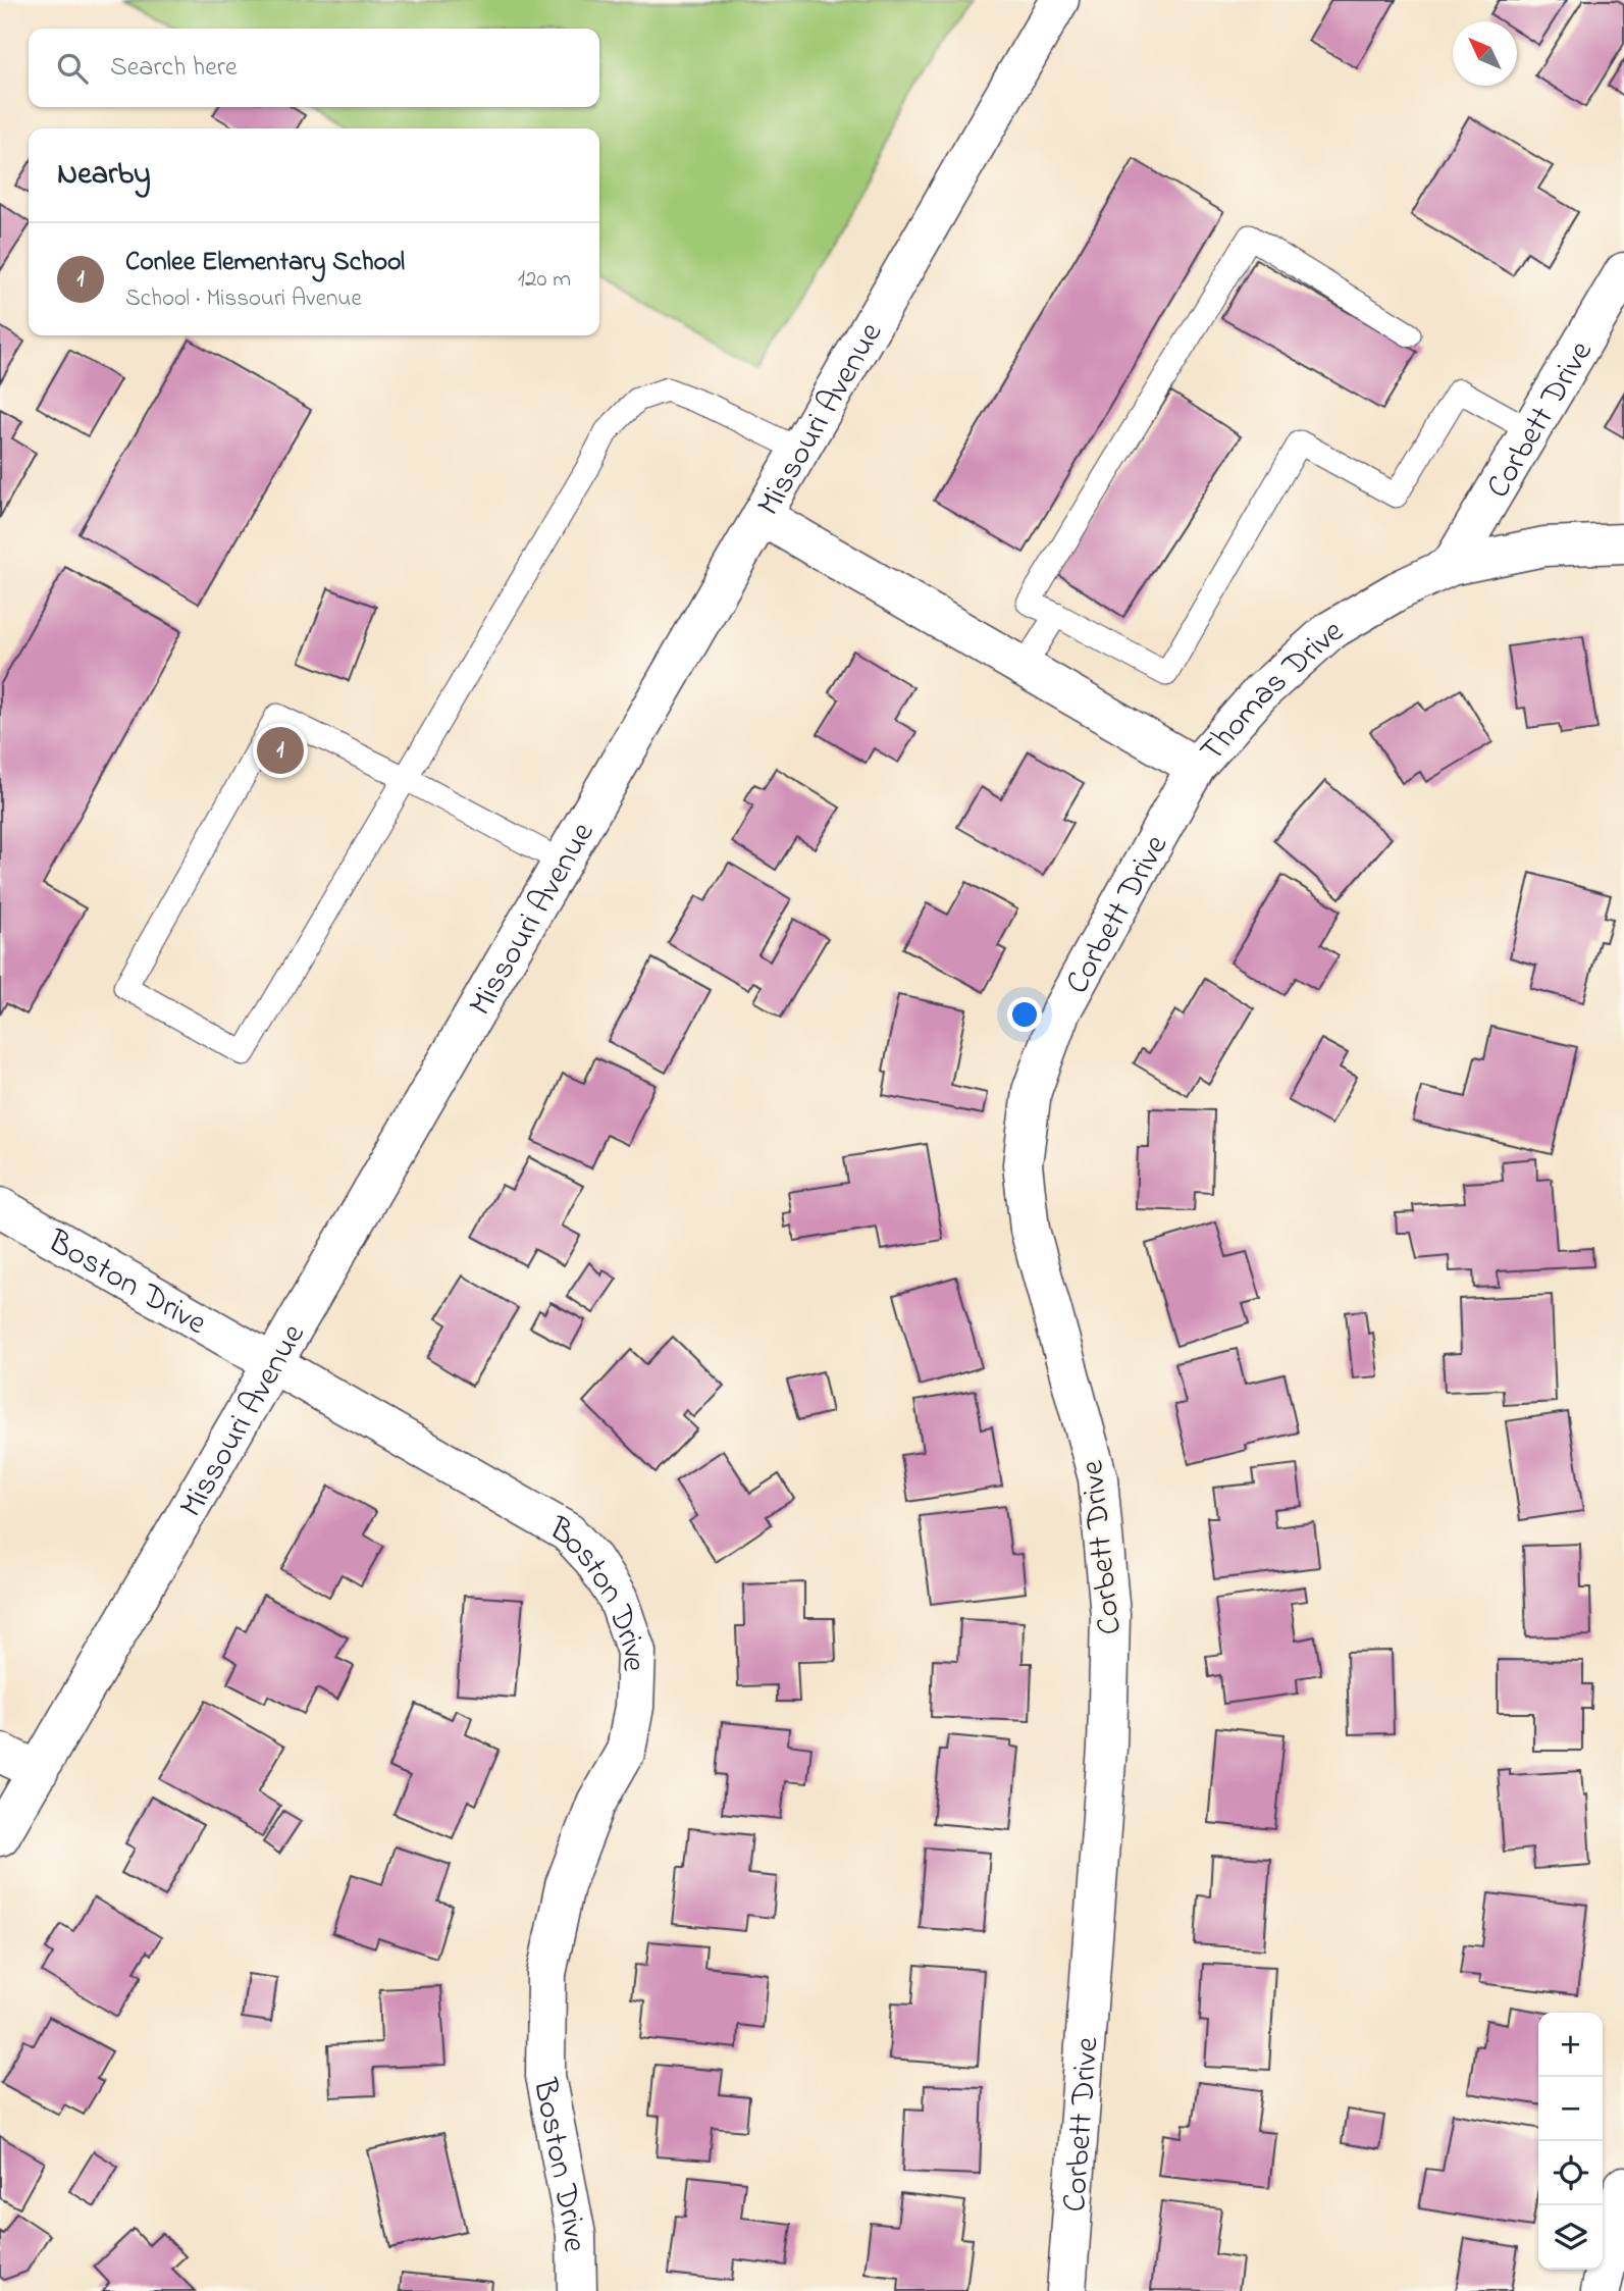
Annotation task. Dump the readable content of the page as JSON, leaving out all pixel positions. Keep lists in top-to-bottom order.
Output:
{
  "streets": {
    "street": [
      "Missouri Avenue",
      "Corbett Drive",
      "Thomas Drive",
      "Boston Drive"
    ]
  },
  "crossings": [
    ["Missouri Avenue", "Thomas Drive"],
    ["Missouri Avenue", "Boston Drive"],
    ["Corbett Drive", "Thomas Drive"]
  ],
  "north": "top left",
  "page": {
    "search": "Search here",
    "heading": "Nearby",
    "list": [
      {
        "mark": "1",
        "name": "Conlee Elementary School",
        "note": "School · Missouri Avenue",
        "value": "120 m"
      }
    ],
    "pins": "1",
    "map_buttons": ["+", "−"]
  }
}
